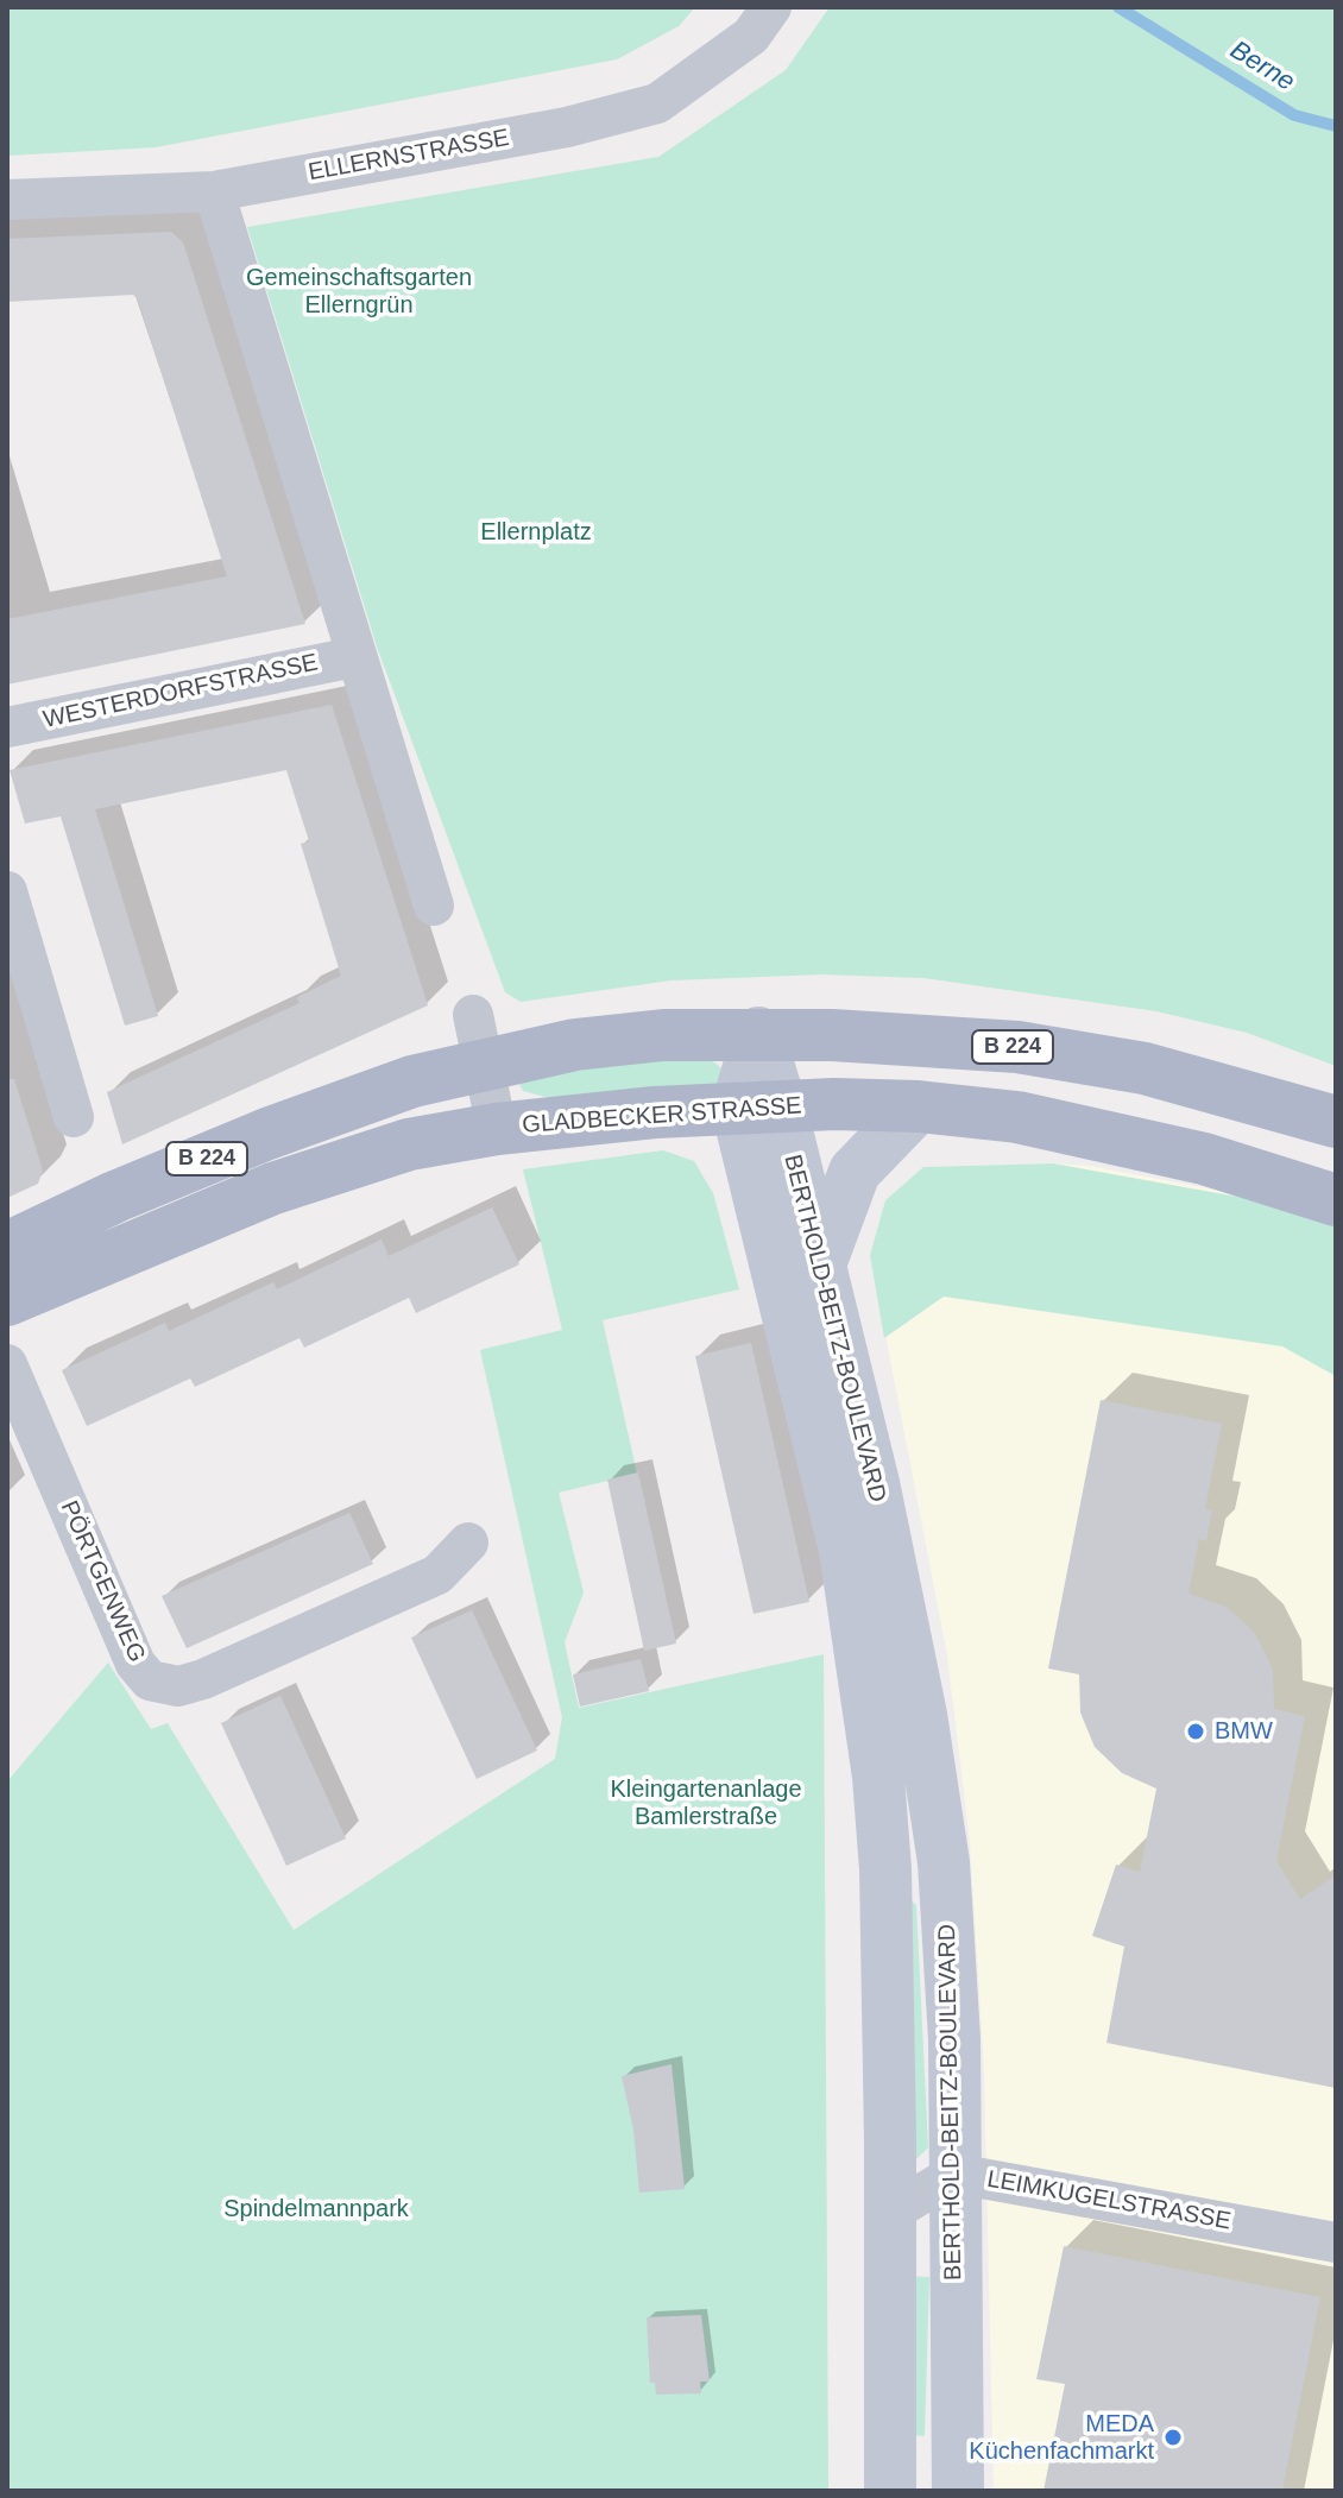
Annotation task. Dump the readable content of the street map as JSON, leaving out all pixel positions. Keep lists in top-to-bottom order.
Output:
{
  "streets": {
    "main road": ["B 224", "GLADBECKER STRASSE", "BERTHOLD-BEITZ-BOULEVARD"],
    "street": [
      "ELLERNSTRASSE",
      "WESTERDORFSTRASSE",
      "PÖRTGENWEG",
      "LEIMKUGELSTRASSE"
    ]
  },
  "crossings": [
    ["B 224", "BERTHOLD-BEITZ-BOULEVARD"],
    ["GLADBECKER STRASSE", "BERTHOLD-BEITZ-BOULEVARD"],
    ["BERTHOLD-BEITZ-BOULEVARD", "LEIMKUGELSTRASSE"]
  ],
  "water": ["Berne"],
  "parks": [
    "Gemeinschaftsgarten Ellerngrün",
    "Ellernplatz",
    "Kleingartenanlage Bamlerstraße",
    "Spindelmannpark"
  ],
  "places": ["BMW", "MEDA Küchenfachmarkt"]
}
